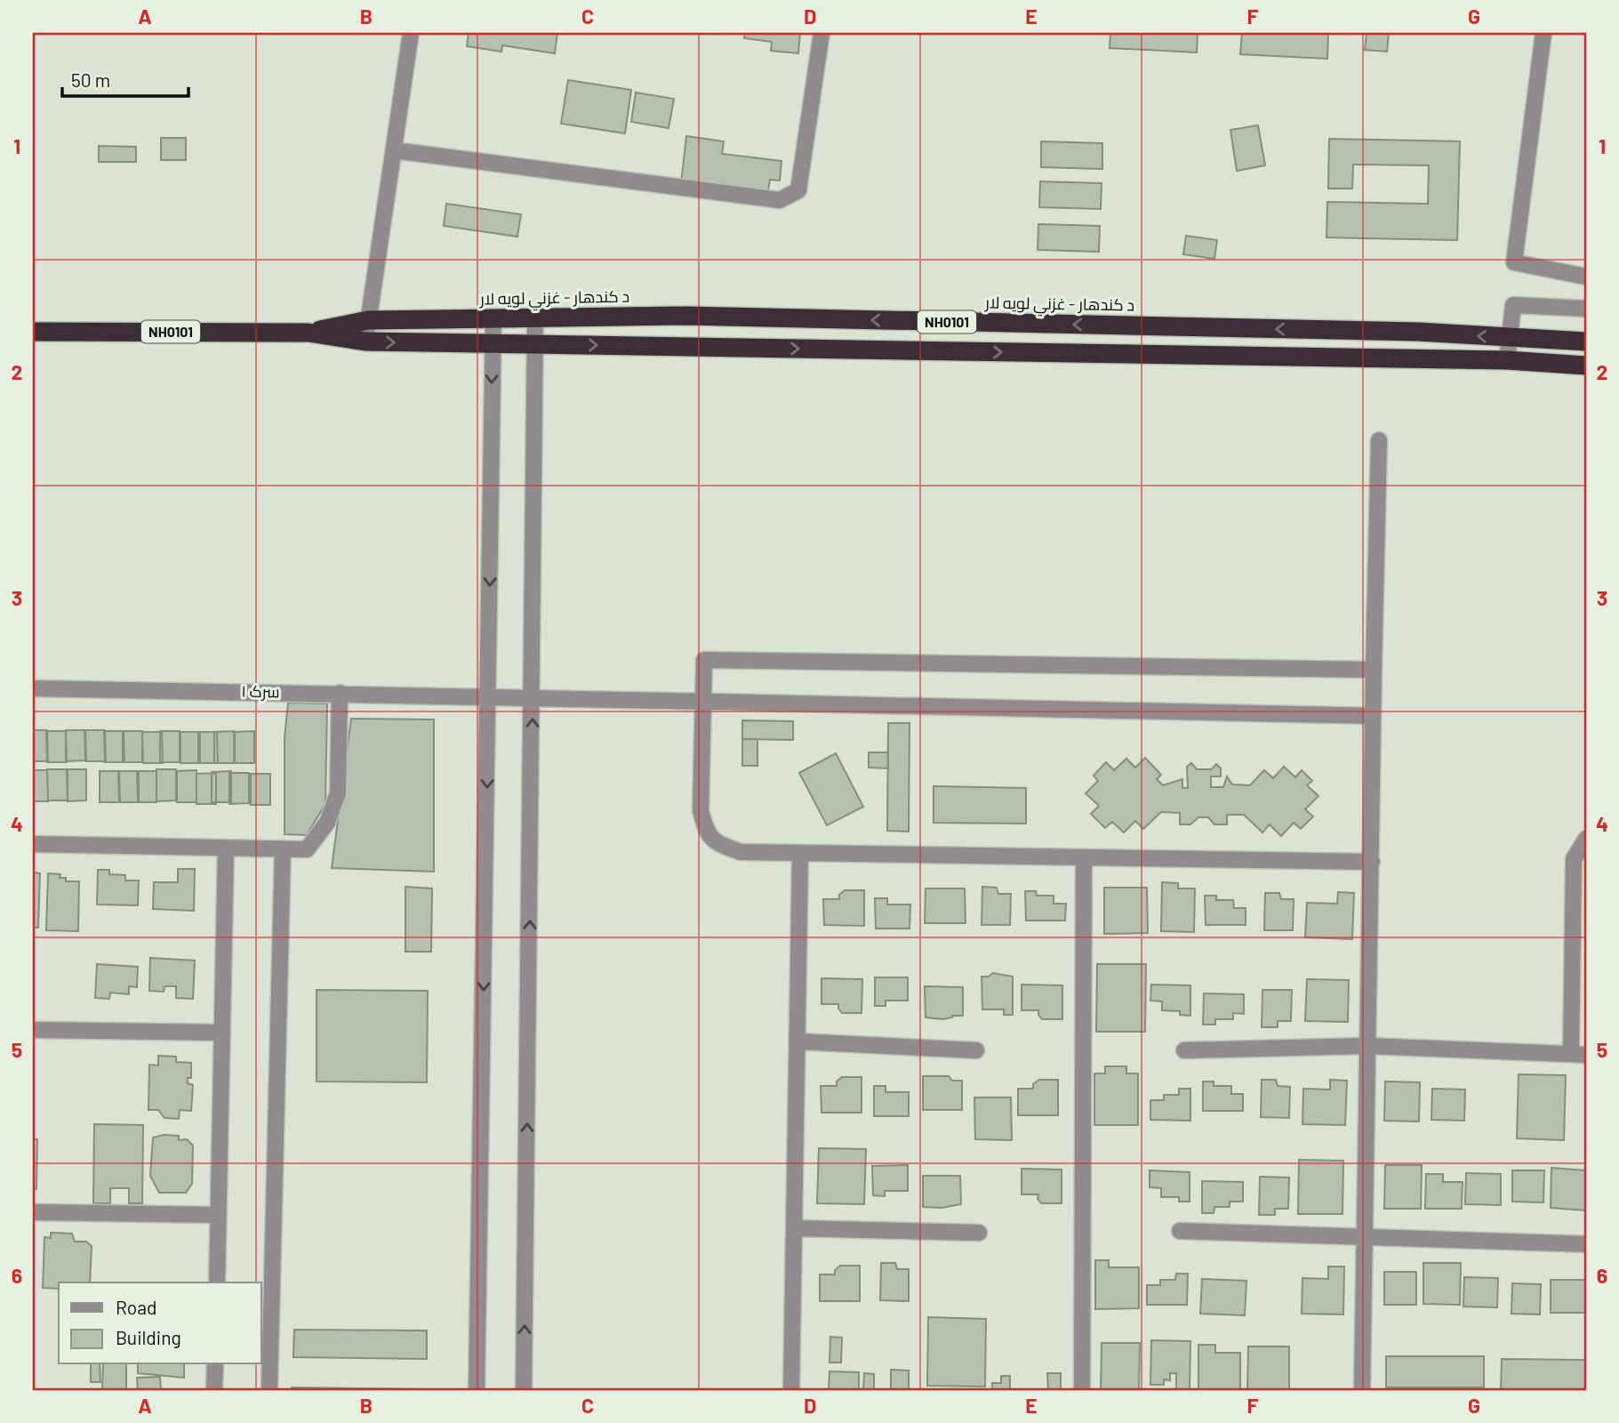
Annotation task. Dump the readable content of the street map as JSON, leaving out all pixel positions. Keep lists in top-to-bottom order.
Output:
{
  "streets": {
    "highway": ["د کندهار - غزني لويه لار", "NH0101"],
    "street": ["سرک ۱"]
  },
  "legend": ["Road", "Building"],
  "scale_bar": "50 m",
  "grid": {
    "columns": [
      "A",
      "B",
      "C",
      "D",
      "E",
      "F",
      "G"
    ],
    "rows": [
      "1",
      "2",
      "3",
      "4",
      "5",
      "6"
    ]
  }
}
